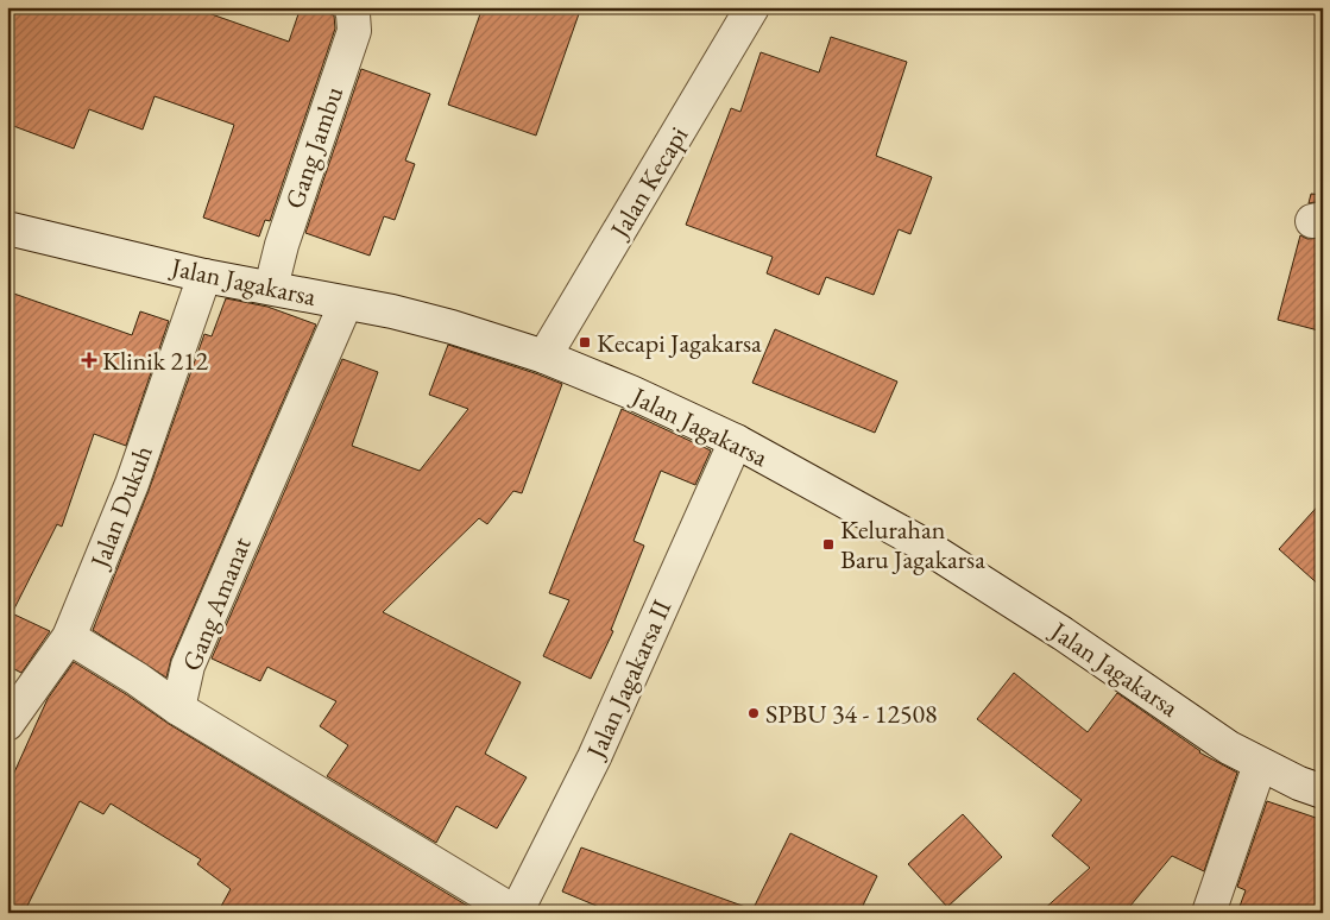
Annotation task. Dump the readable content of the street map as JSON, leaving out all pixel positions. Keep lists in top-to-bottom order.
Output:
{
  "streets": {
    "street": [
      "Gang Jambu",
      "Jalan Kecapi",
      "Jalan Jagakarsa",
      "Jalan Dukuh",
      "Gang Amanat",
      "Jalan Jagakarsa II"
    ]
  },
  "crossings": [
    ["Gang Jambu", "Jalan Jagakarsa"],
    ["Jalan Kecapi", "Jalan Jagakarsa"],
    ["Jalan Jagakarsa", "Jalan Dukuh"],
    ["Jalan Jagakarsa", "Gang Amanat"],
    ["Jalan Jagakarsa", "Jalan Jagakarsa II"]
  ],
  "places": {
    "transit": ["Kecapi Jagakarsa", "Kelurahan Baru Jagakarsa"],
    "health": ["Klinik 212"],
    "other": ["SPBU 34 - 12508"]
  }
}
